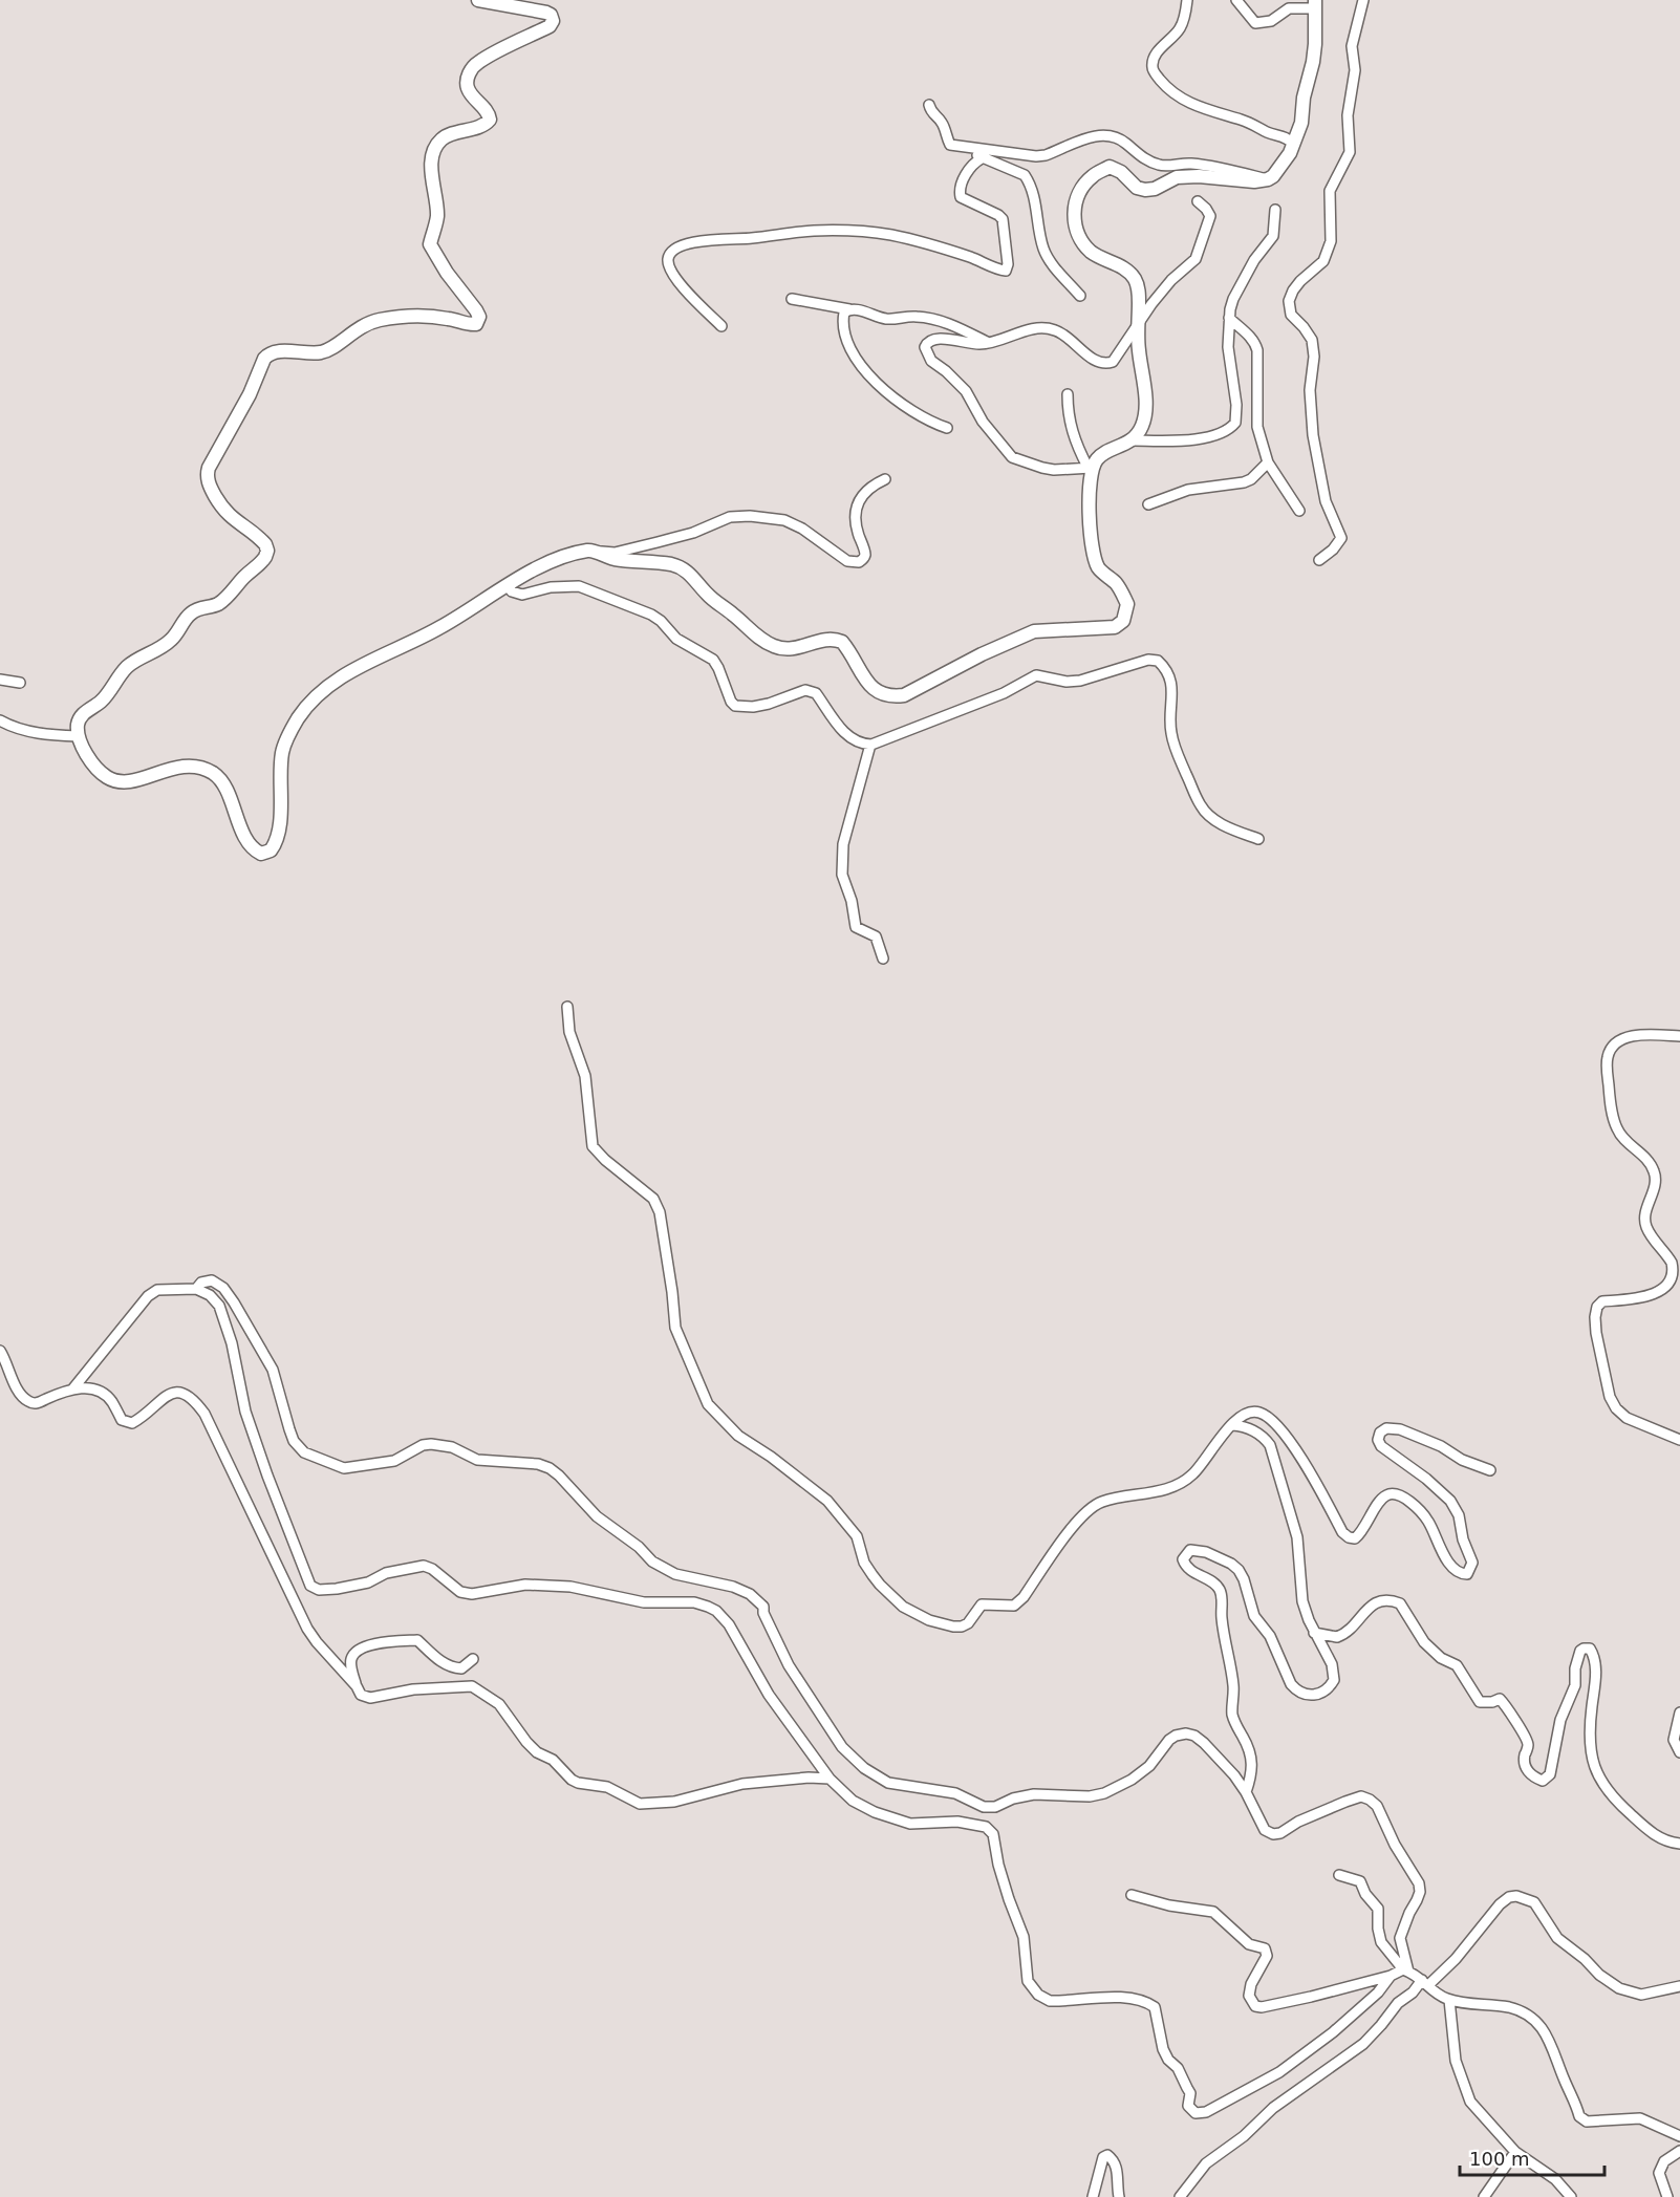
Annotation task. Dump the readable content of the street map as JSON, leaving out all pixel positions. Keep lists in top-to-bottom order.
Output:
{
  "scale_bar": "100 m"
}
